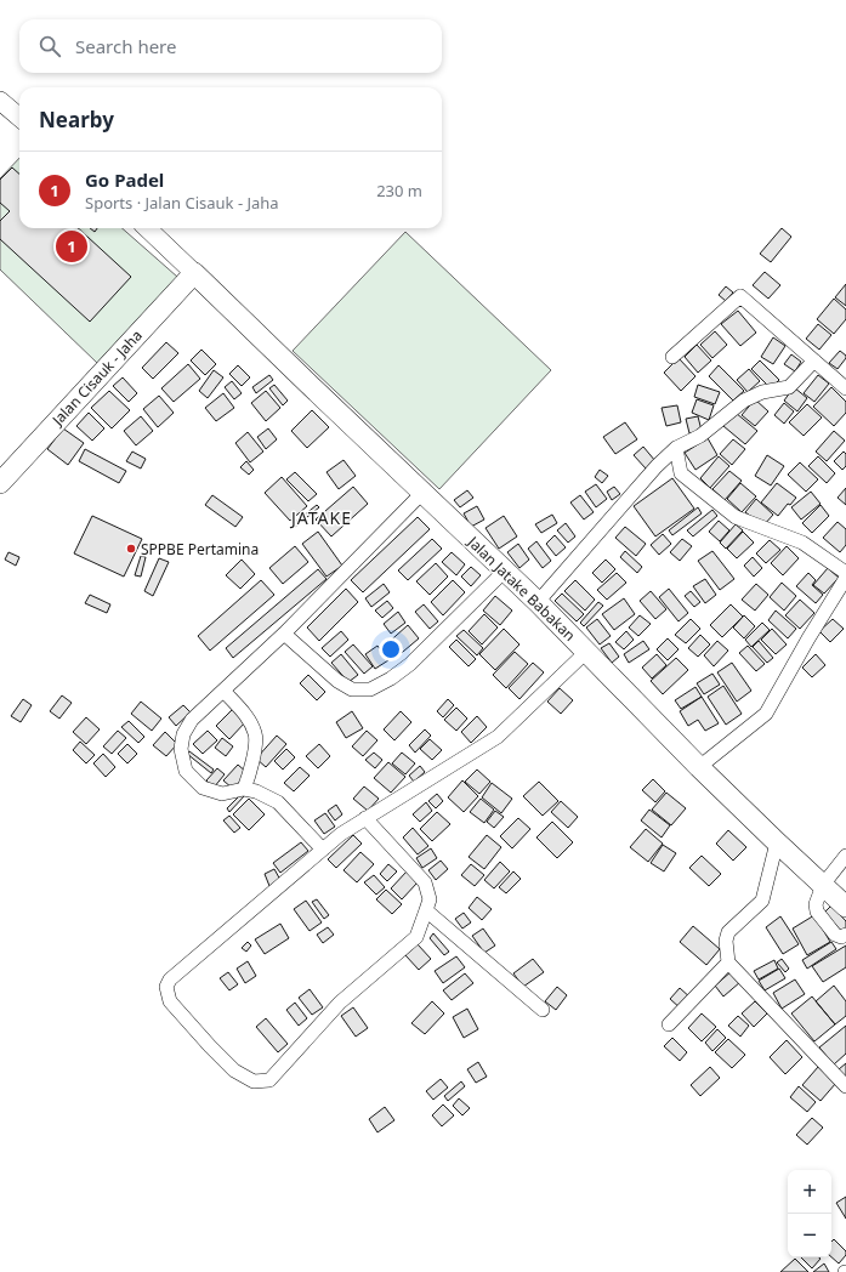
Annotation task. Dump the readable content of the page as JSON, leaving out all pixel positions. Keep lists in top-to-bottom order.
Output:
{
  "streets": {
    "main road": ["Jalan Cisauk - Jaha", "Jalan Jatake Babakan"]
  },
  "crossings": [
    ["Jalan Cisauk - Jaha", "Jalan Jatake Babakan"]
  ],
  "districts": ["JATAKE"],
  "places": ["SPPBE Pertamina"],
  "page": {
    "search": "Search here",
    "heading": "Nearby",
    "list": [
      {
        "mark": "1",
        "name": "Go Padel",
        "note": "Sports · Jalan Cisauk - Jaha",
        "value": "230 m"
      }
    ],
    "pins": "1",
    "map_buttons": ["+", "−"]
  }
}
